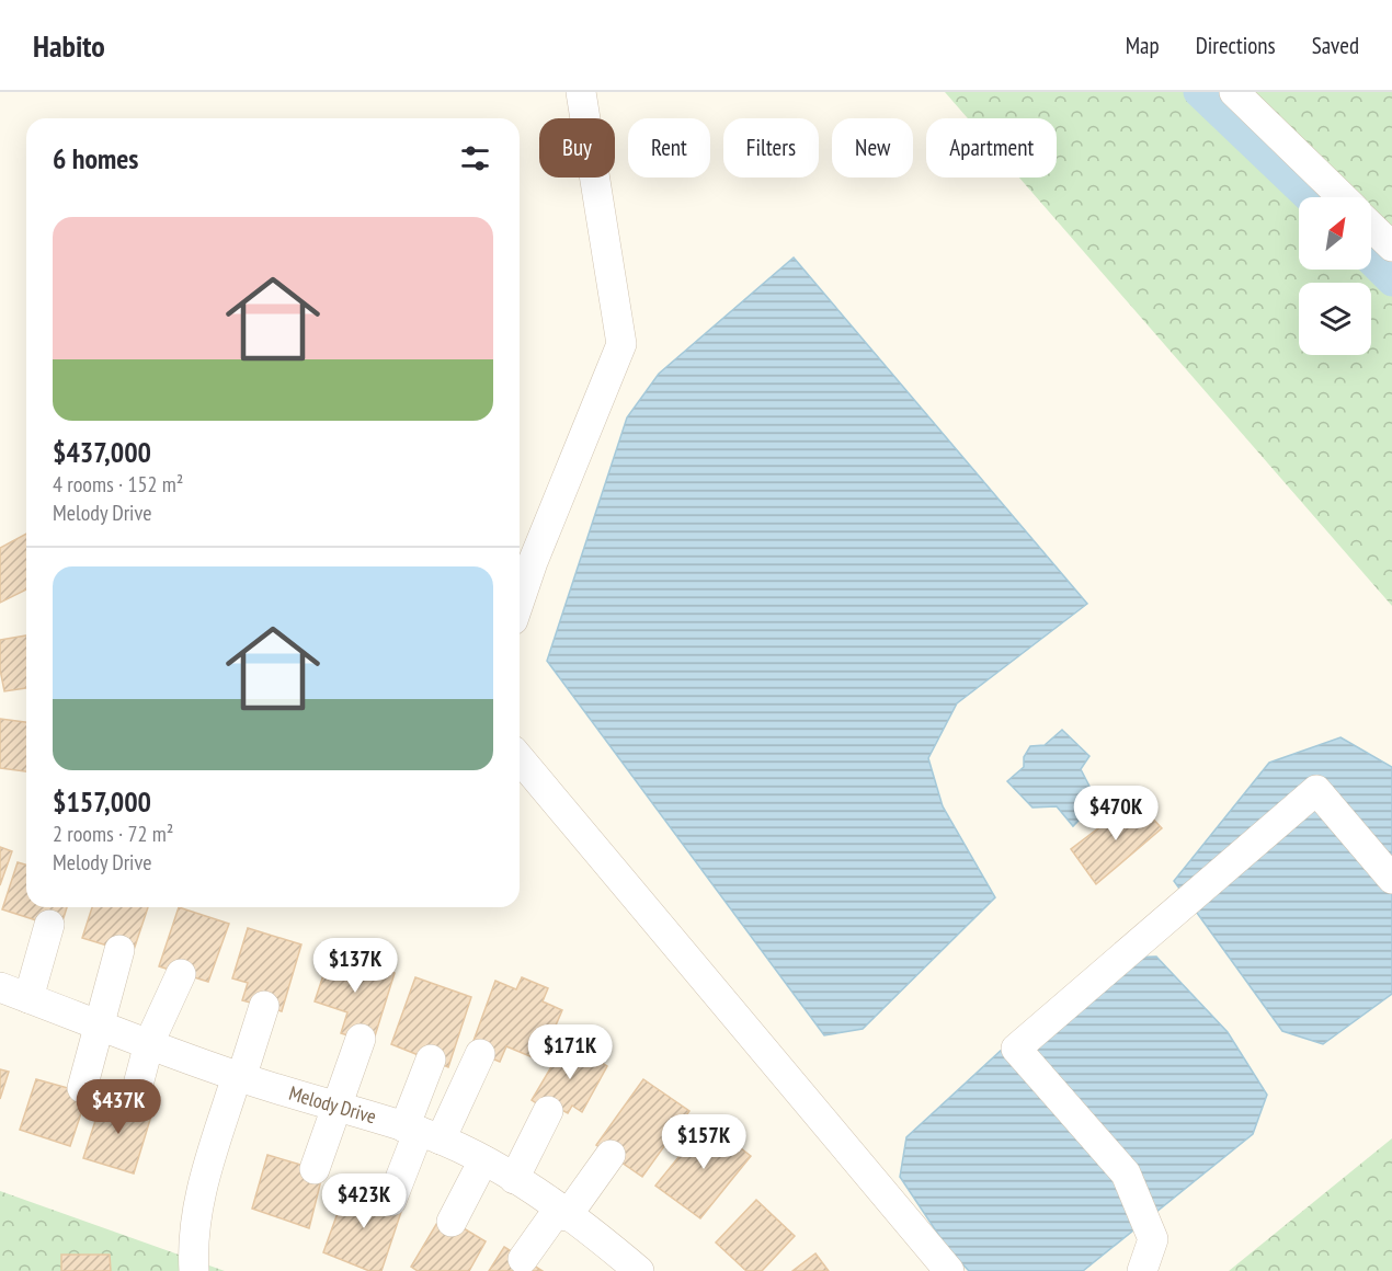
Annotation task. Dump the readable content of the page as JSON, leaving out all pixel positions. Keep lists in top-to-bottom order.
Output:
{
  "streets": {
    "street": ["Melody Drive"]
  },
  "north": "top right",
  "page": {
    "header": "Habito",
    "nav": ["Map", "Directions", "Saved"],
    "chip": [
      "Buy",
      "Rent",
      "Filters",
      "New",
      "Apartment"
    ],
    "heading": "6 homes",
    "list": [
      {
        "name": "$437,000",
        "note": "4 rooms · 152 m² · Melody Drive"
      },
      {
        "name": "$157,000",
        "note": "2 rooms · 72 m² · Melody Drive"
      }
    ],
    "price": [
      "$470K",
      "$137K",
      "$171K",
      "$437K",
      "$157K",
      "$423K"
    ]
  }
}
